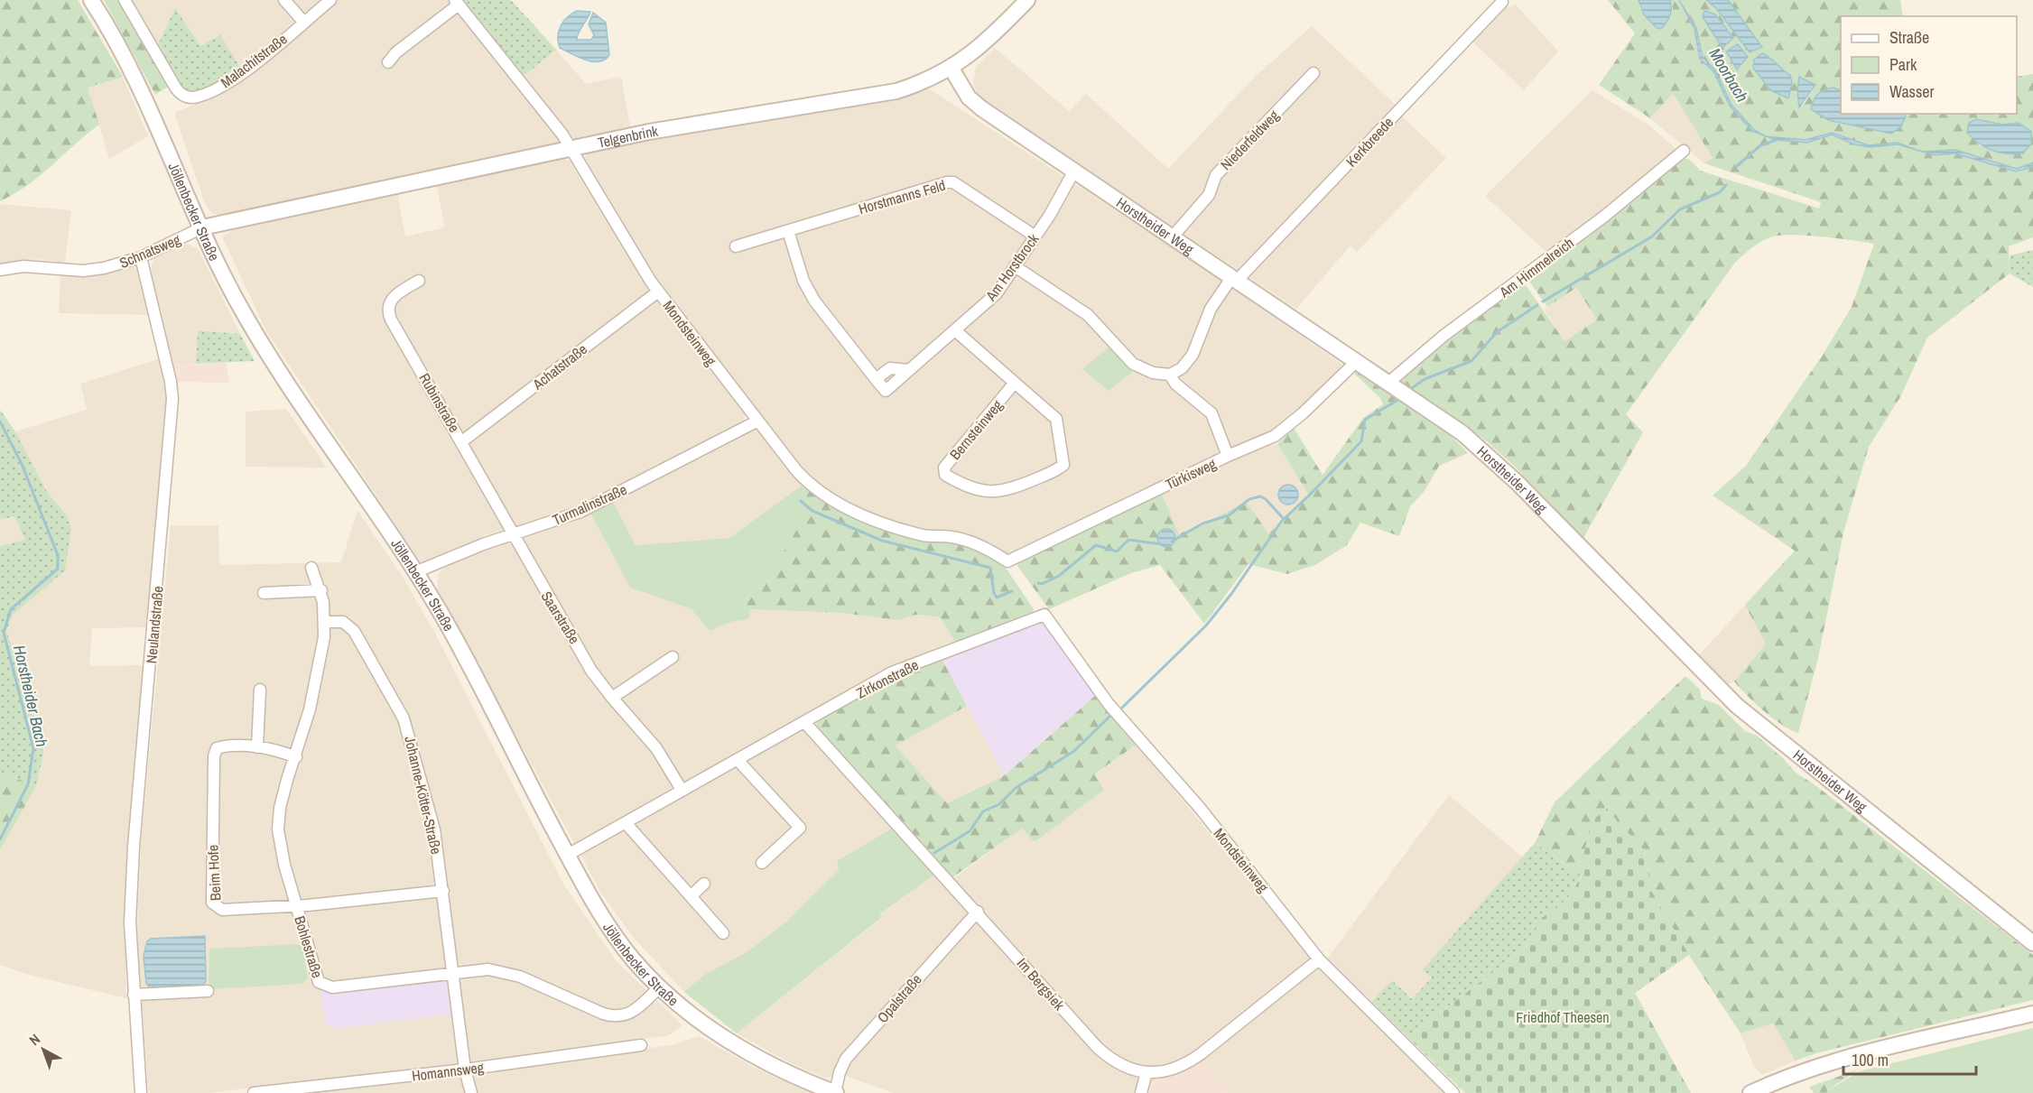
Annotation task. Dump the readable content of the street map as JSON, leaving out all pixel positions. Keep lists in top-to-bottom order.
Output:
{
  "streets": {
    "street": [
      "Malachitstraße",
      "Telgenbrink",
      "Niederfeldweg",
      "Kerkbreede",
      "Horstmanns Feld",
      "Jöllenbecker Straße",
      "Horstheider Weg",
      "Schnatsweg",
      "Am Horstbrock",
      "Am Himmelreich",
      "Mondsteinweg",
      "Achatstraße",
      "Rubinstraße",
      "Bernsteinweg",
      "Türkisweg",
      "Turmalinstraße",
      "Saarstraße",
      "Neulandstraße",
      "Zirkonstraße",
      "Johanne-Kötter-Straße",
      "Beim Hofe",
      "Bohlestraße",
      "Im Bergsiek",
      "Opalstraße",
      "Homannsweg"
    ]
  },
  "crossings": [
    ["Telgenbrink", "Jöllenbecker Straße"],
    ["Telgenbrink", "Horstheider Weg"],
    ["Telgenbrink", "Schnatsweg"],
    ["Telgenbrink", "Mondsteinweg"],
    ["Niederfeldweg", "Horstheider Weg"],
    ["Kerkbreede", "Horstheider Weg"],
    ["Horstmanns Feld", "Am Horstbrock"],
    ["Jöllenbecker Straße", "Schnatsweg"],
    ["Jöllenbecker Straße", "Turmalinstraße"],
    ["Jöllenbecker Straße", "Zirkonstraße"],
    ["Jöllenbecker Straße", "Bohlestraße"],
    ["Jöllenbecker Straße", "Opalstraße"],
    ["Horstheider Weg", "Am Horstbrock"],
    ["Horstheider Weg", "Am Himmelreich"],
    ["Horstheider Weg", "Türkisweg"],
    ["Schnatsweg", "Neulandstraße"],
    ["Am Horstbrock", "Bernsteinweg"],
    ["Mondsteinweg", "Achatstraße"],
    ["Mondsteinweg", "Türkisweg"],
    ["Mondsteinweg", "Turmalinstraße"],
    ["Mondsteinweg", "Zirkonstraße"],
    ["Mondsteinweg", "Im Bergsiek"],
    ["Achatstraße", "Rubinstraße"],
    ["Rubinstraße", "Turmalinstraße"],
    ["Rubinstraße", "Saarstraße"],
    ["Turmalinstraße", "Saarstraße"],
    ["Saarstraße", "Zirkonstraße"],
    ["Zirkonstraße", "Im Bergsiek"],
    ["Johanne-Kötter-Straße", "Beim Hofe"],
    ["Johanne-Kötter-Straße", "Bohlestraße"],
    ["Johanne-Kötter-Straße", "Homannsweg"],
    ["Beim Hofe", "Bohlestraße"],
    ["Im Bergsiek", "Opalstraße"]
  ],
  "water": ["Moorbach", "Horstheider Bach"],
  "parks": ["Friedhof Theesen"],
  "legend": ["Straße", "Park", "Wasser"],
  "scale_bar": "100 m",
  "north": "top left"
}
